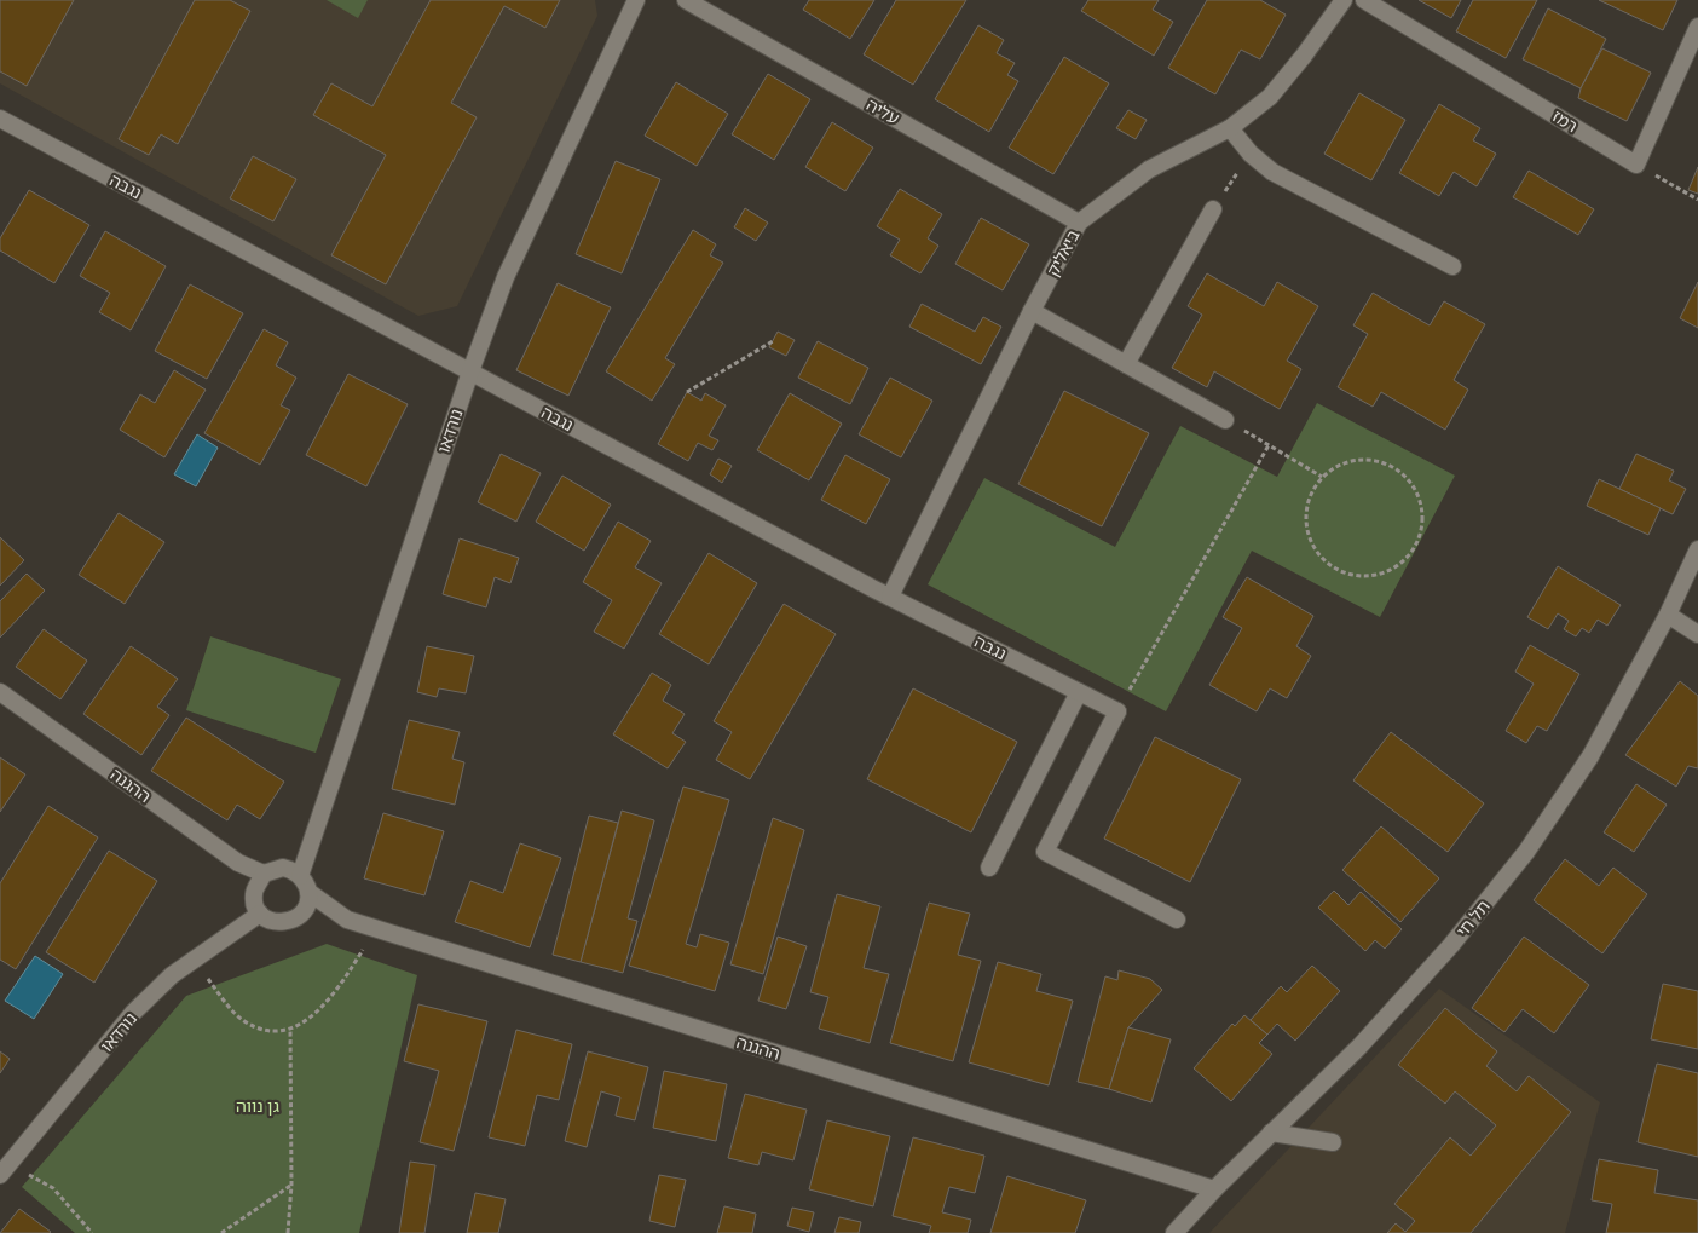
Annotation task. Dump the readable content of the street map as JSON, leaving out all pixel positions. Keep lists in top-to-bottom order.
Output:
{
  "streets": {
    "street": [
      "עליה",
      "רמז",
      "נגבה",
      "ביאליק",
      "נורדאו",
      "ההגנה",
      "תל חי"
    ]
  },
  "crossings": [
    ["עליה", "ביאליק"],
    ["נגבה", "ביאליק"],
    ["נגבה", "נורדאו"],
    ["נורדאו", "ההגנה"],
    ["ההגנה", "תל חי"]
  ],
  "parks": ["גן נווה"]
}
